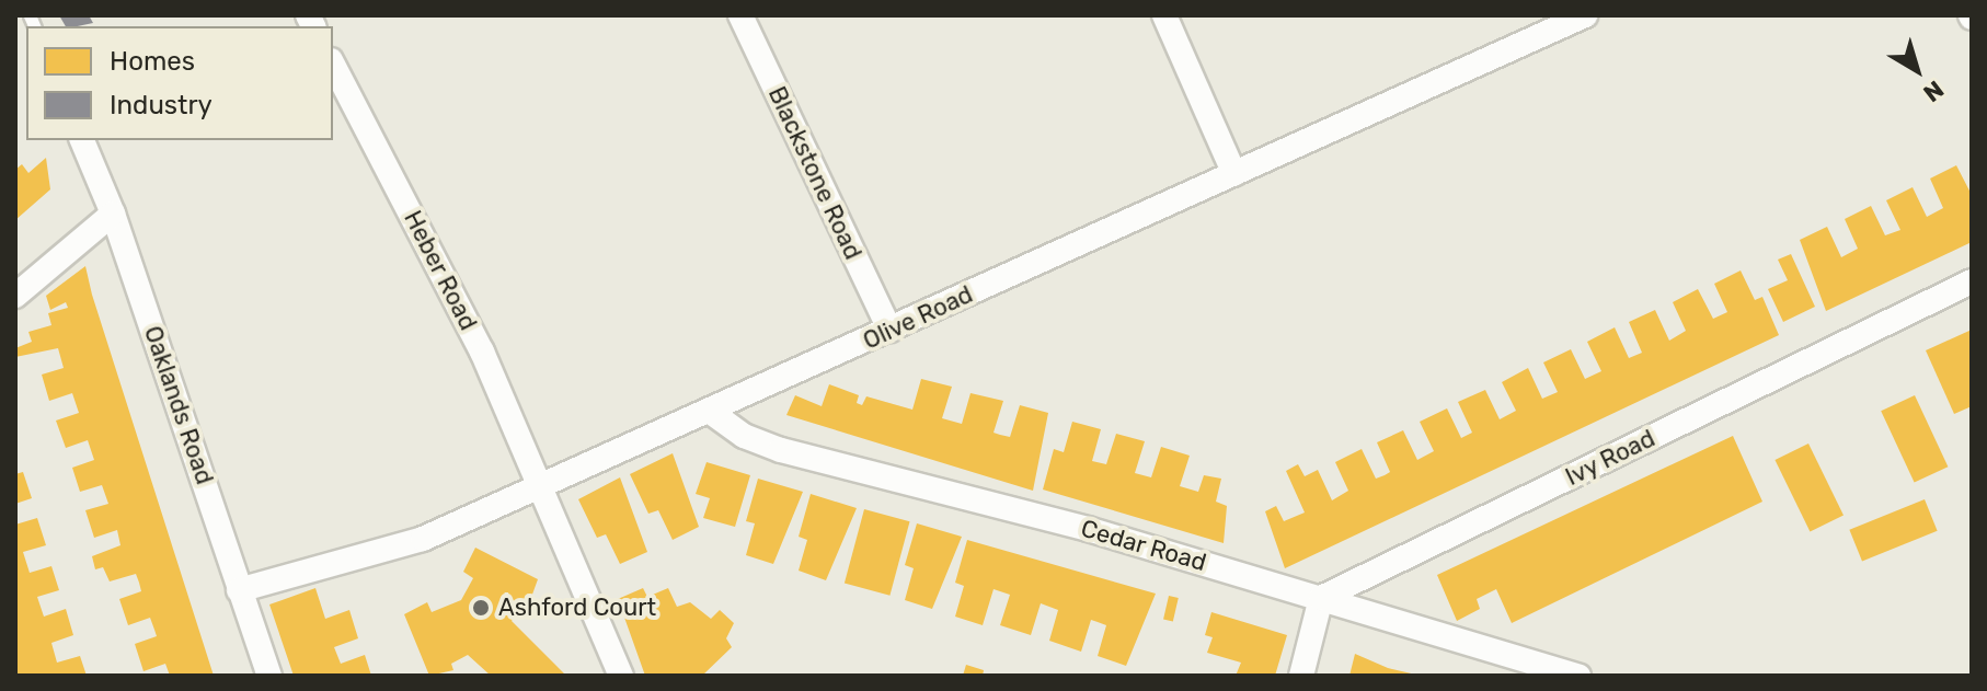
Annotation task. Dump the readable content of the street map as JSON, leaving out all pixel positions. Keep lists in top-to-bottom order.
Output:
{
  "streets": {
    "street": [
      "Blackstone Road",
      "Heber Road",
      "Olive Road",
      "Oaklands Road",
      "Ivy Road",
      "Cedar Road"
    ]
  },
  "crossings": [
    ["Blackstone Road", "Olive Road"],
    ["Heber Road", "Olive Road"],
    ["Olive Road", "Oaklands Road"],
    ["Olive Road", "Cedar Road"],
    ["Ivy Road", "Cedar Road"]
  ],
  "places": ["Ashford Court"],
  "legend": ["Homes", "Industry"],
  "north": "bottom right"
}
